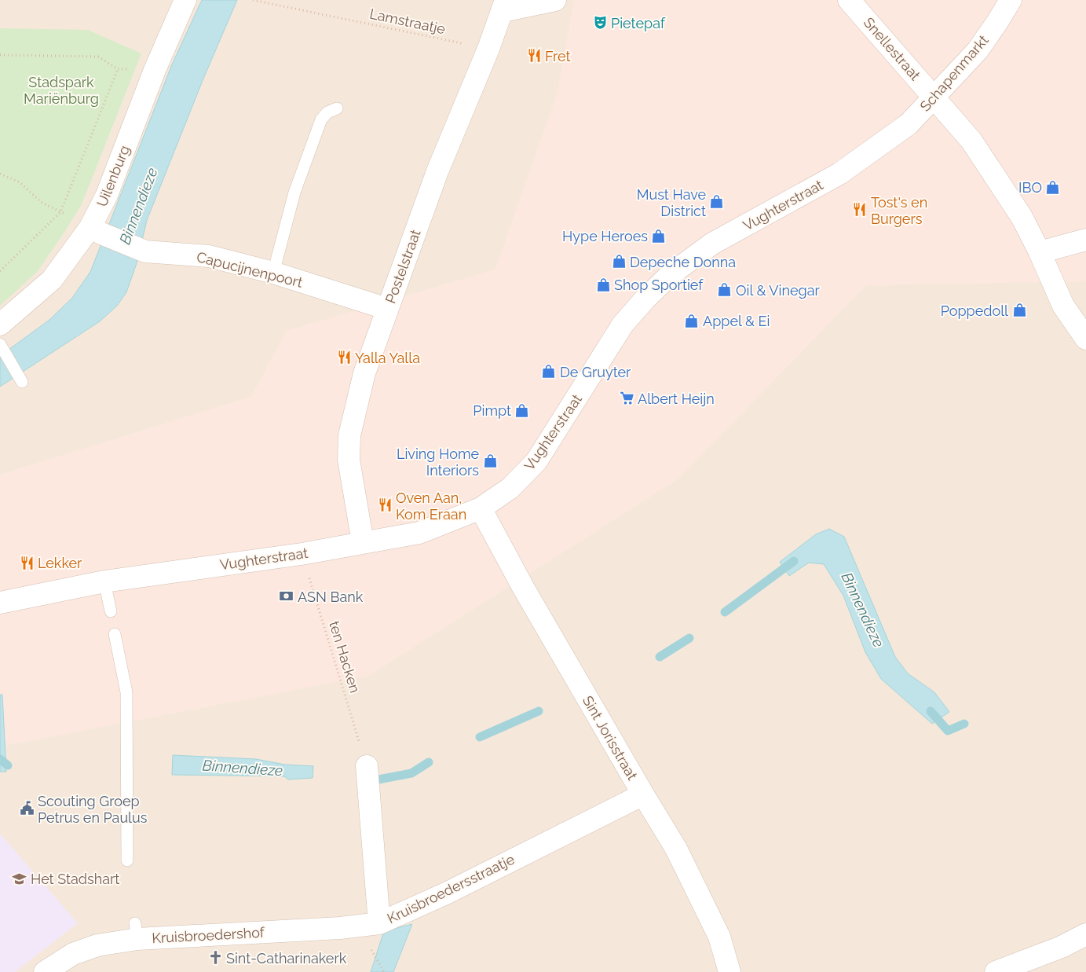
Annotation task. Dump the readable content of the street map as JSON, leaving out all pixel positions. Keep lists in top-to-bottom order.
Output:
{
  "streets": {
    "street": [
      "Snellestraat",
      "Schapenmarkt",
      "Uilenburg",
      "Vughterstraat",
      "Postelstraat",
      "Capucijnenpoort",
      "Sint Jorisstraat",
      "Kruisbroedersstraatje",
      "Kruisbroedershof"
    ],
    "path": ["Lamstraatje", "ten Hacken"]
  },
  "crossings": [
    ["Lamstraatje", "Postelstraat"],
    ["Snellestraat", "Schapenmarkt"],
    ["Schapenmarkt", "Vughterstraat"],
    ["Uilenburg", "Capucijnenpoort"],
    ["Vughterstraat", "Postelstraat"],
    ["Vughterstraat", "ten Hacken"],
    ["Vughterstraat", "Sint Jorisstraat"],
    ["Postelstraat", "Capucijnenpoort"],
    ["ten Hacken", "Kruisbroedersstraatje"],
    ["Sint Jorisstraat", "Kruisbroedersstraatje"],
    ["Kruisbroedersstraatje", "Kruisbroedershof"]
  ],
  "water": ["Binnendieze"],
  "parks": ["Stadspark Mariënburg"],
  "places": {
    "theatre": ["Pietepaf"],
    "restaurant": [
      "Fret",
      "Tost's en Burgers",
      "Yalla Yalla",
      "Oven Aan, Kom Eraan",
      "Lekker"
    ],
    "shop": [
      "IBO",
      "Must Have District",
      "Hype Heroes",
      "Depeche Donna",
      "Shop Sportief",
      "Oil & Vinegar",
      "Poppedoll",
      "Appel & Ei",
      "De Gruyter",
      "Pimpt",
      "Living Home Interiors"
    ],
    "supermarket": ["Albert Heijn"],
    "bank": ["ASN Bank"],
    "public building": ["Scouting Groep Petrus en Paulus"],
    "school or university": ["Het Stadshart"],
    "church": ["Sint-Catharinakerk"]
  }
}
